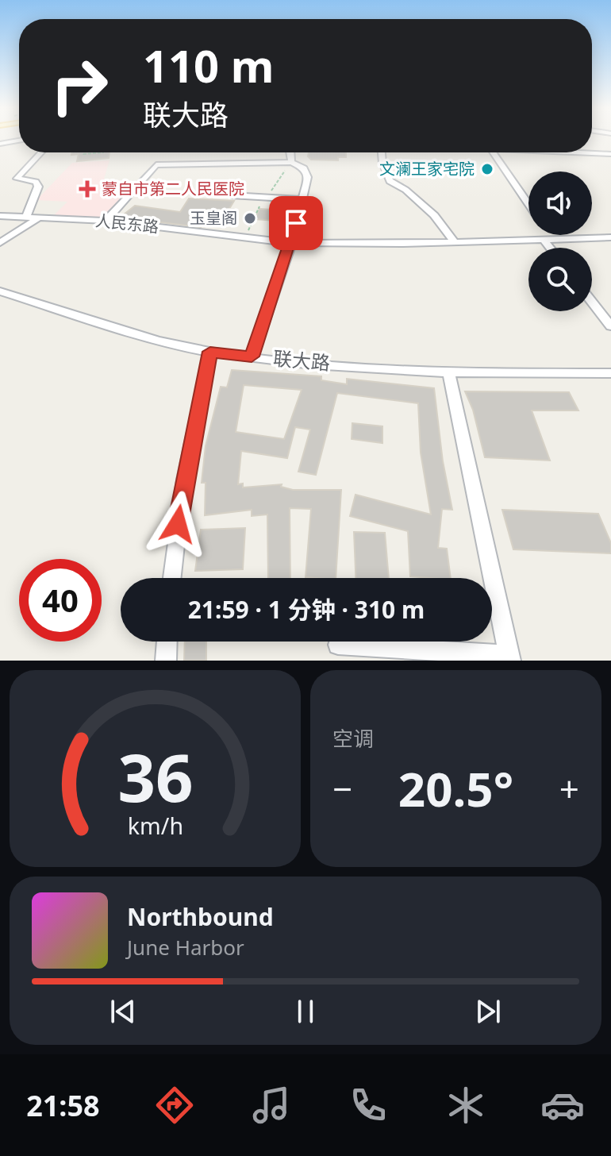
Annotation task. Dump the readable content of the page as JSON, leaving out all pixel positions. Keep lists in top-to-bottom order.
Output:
{
  "streets": {
    "street": ["人民东路", "联大路"]
  },
  "places": {
    "other": ["文澜王家宅院", "玉皇阁"],
    "health": ["蒙自市第二人民医院"]
  },
  "page": {
    "turn": ["110 m", "联大路"],
    "limit": "40",
    "trip": "21:59 · 1 分钟 · 310 m",
    "tile": "空调",
    "heat": ["−", "20.5°", "+"],
    "song": ["Northbound", "June Harbor"],
    "tabs": "21:58",
    "gauge": ["36", "km/h"]
  }
}
